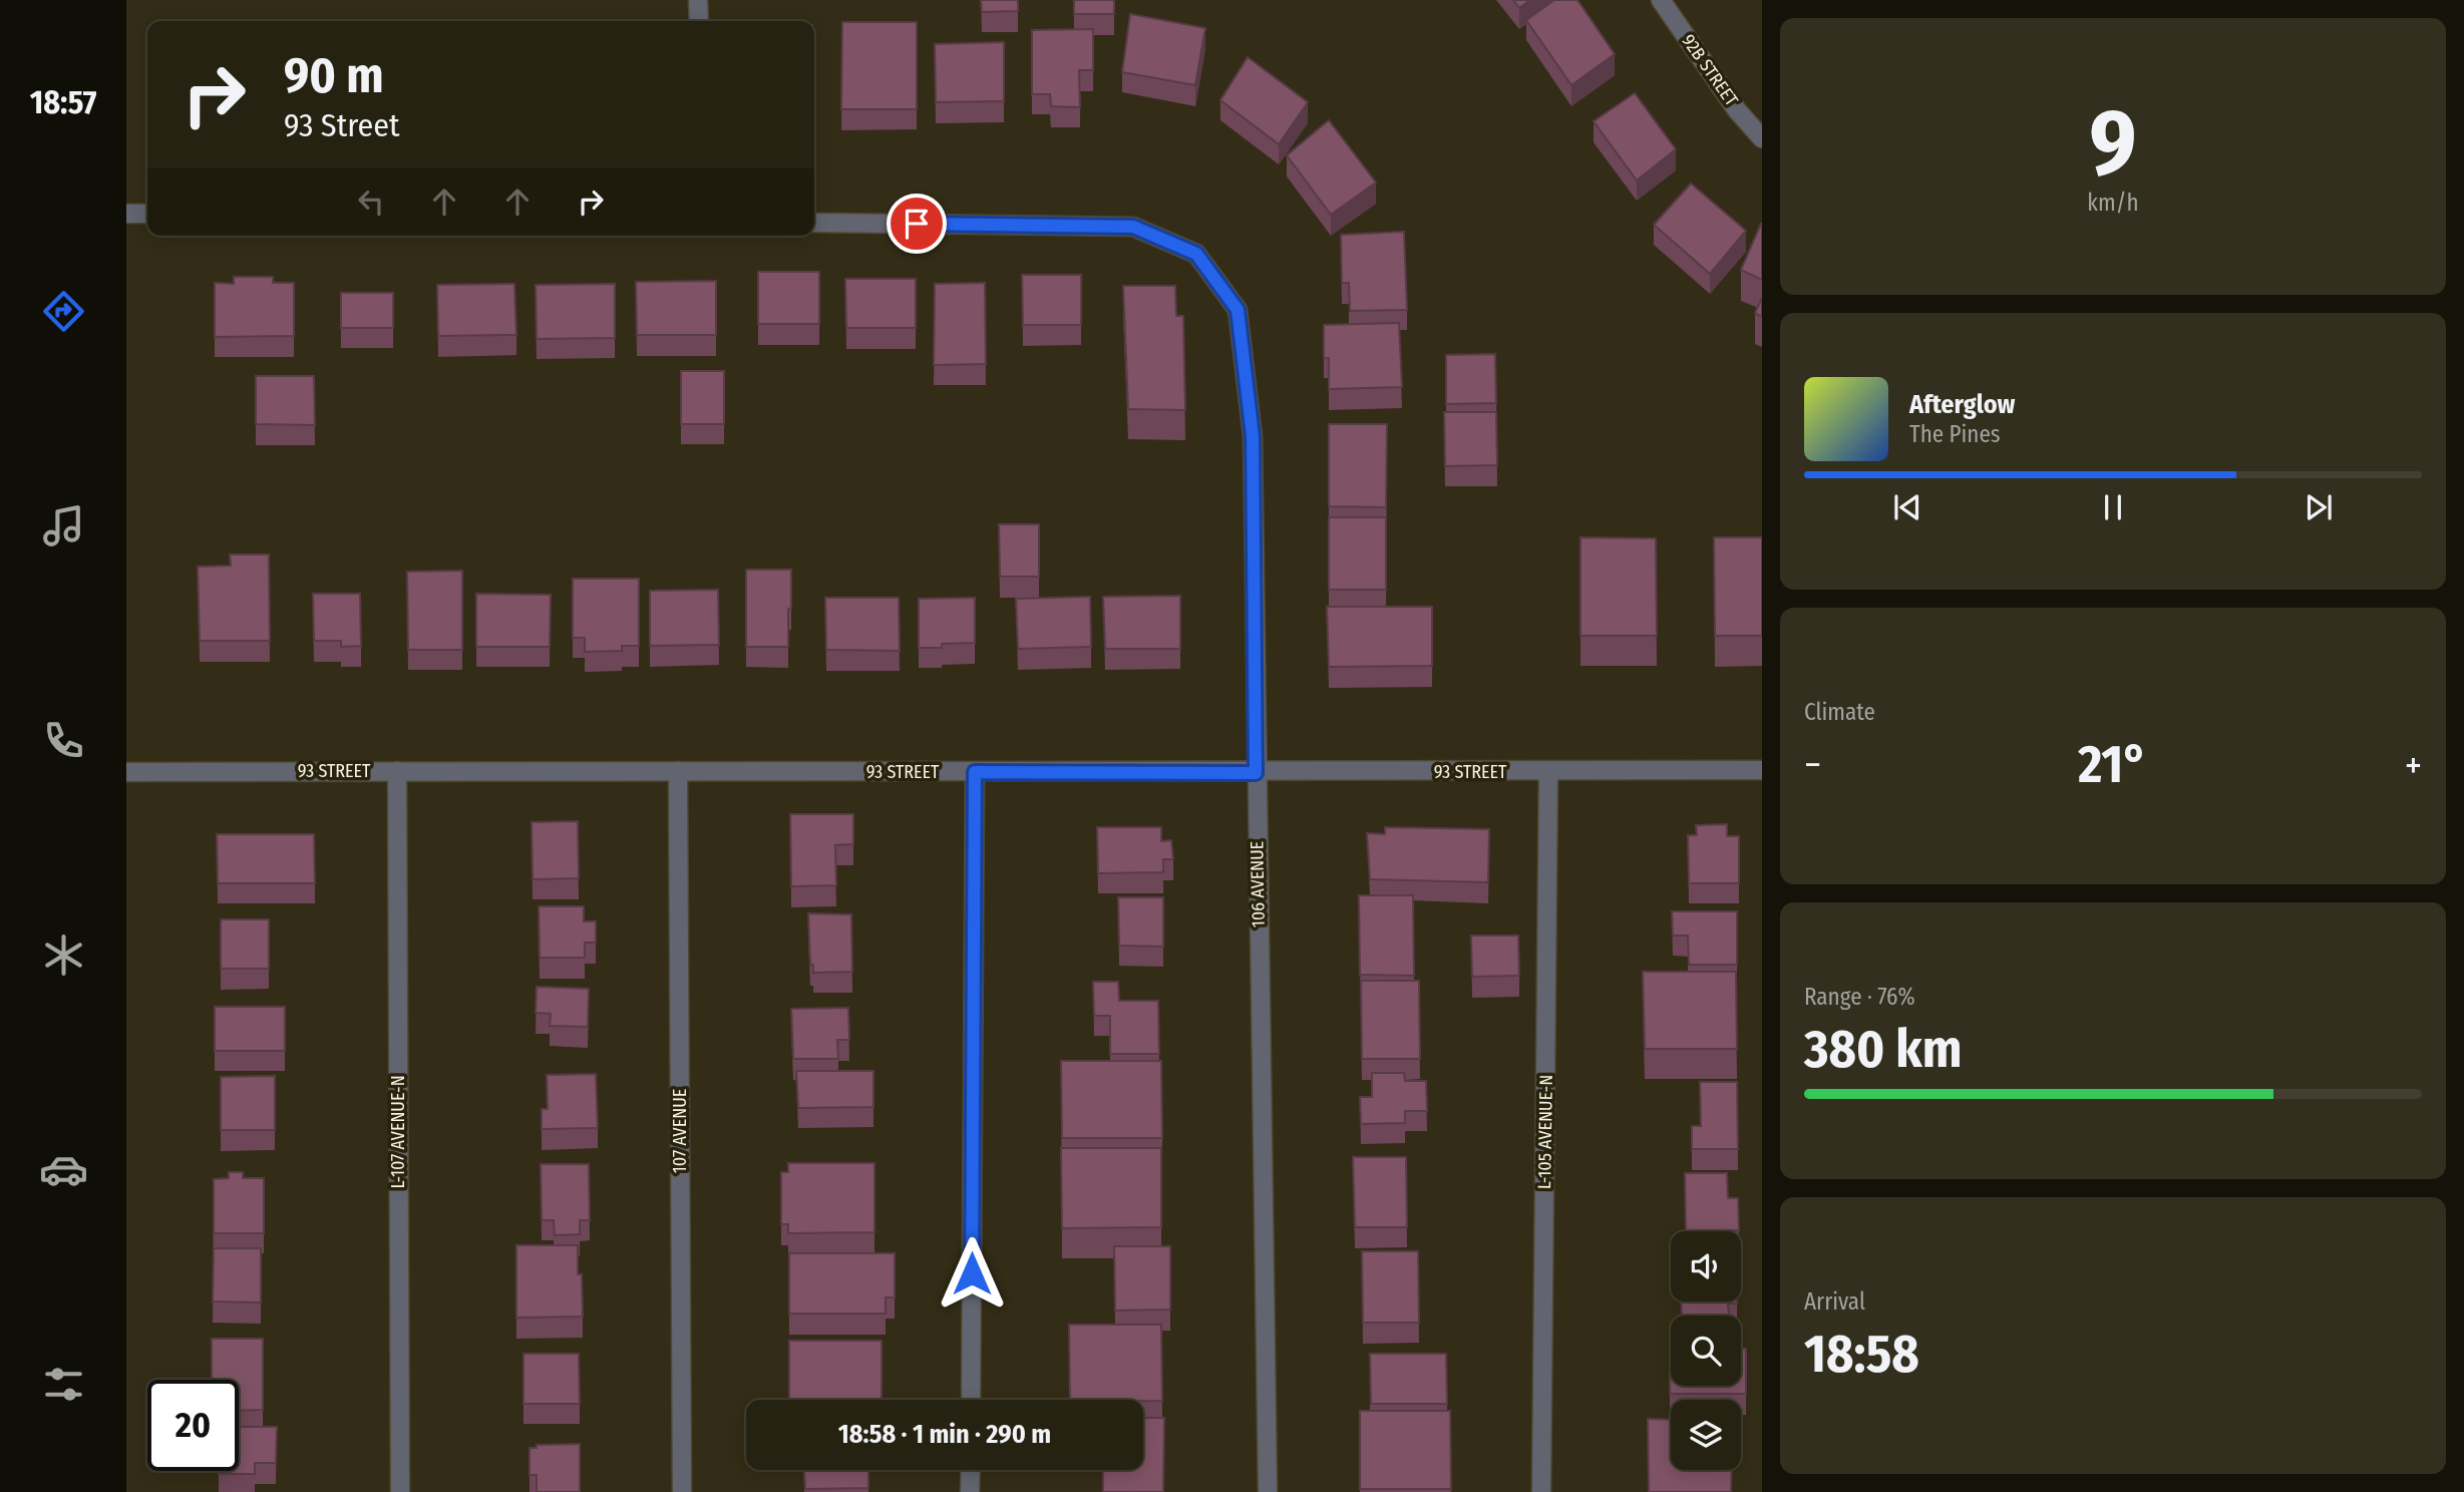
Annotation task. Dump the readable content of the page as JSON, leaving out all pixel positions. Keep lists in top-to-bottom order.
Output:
{
  "streets": {
    "street": [
      "92B STREET",
      "93 STREET",
      "106 AVENUE",
      "107 AVENUE",
      "L-107 AVENUE-N",
      "L-105 AVENUE-N"
    ]
  },
  "crossings": [
    ["93 STREET", "106 AVENUE"],
    ["93 STREET", "107 AVENUE"],
    ["93 STREET", "L-107 AVENUE-N"],
    ["93 STREET", "L-105 AVENUE-N"]
  ],
  "page": {
    "tabs": "18:57",
    "tile": [
      ["9", "km/h"],
      "Climate",
      ["Range · 76%", "380 km"],
      ["Arrival", "18:58"]
    ],
    "turn": ["90 m", "93 Street"],
    "song": ["Afterglow", "The Pines"],
    "heat": ["−", "21°", "+"],
    "limit": "20",
    "trip": "18:58 · 1 min · 290 m"
  }
}
